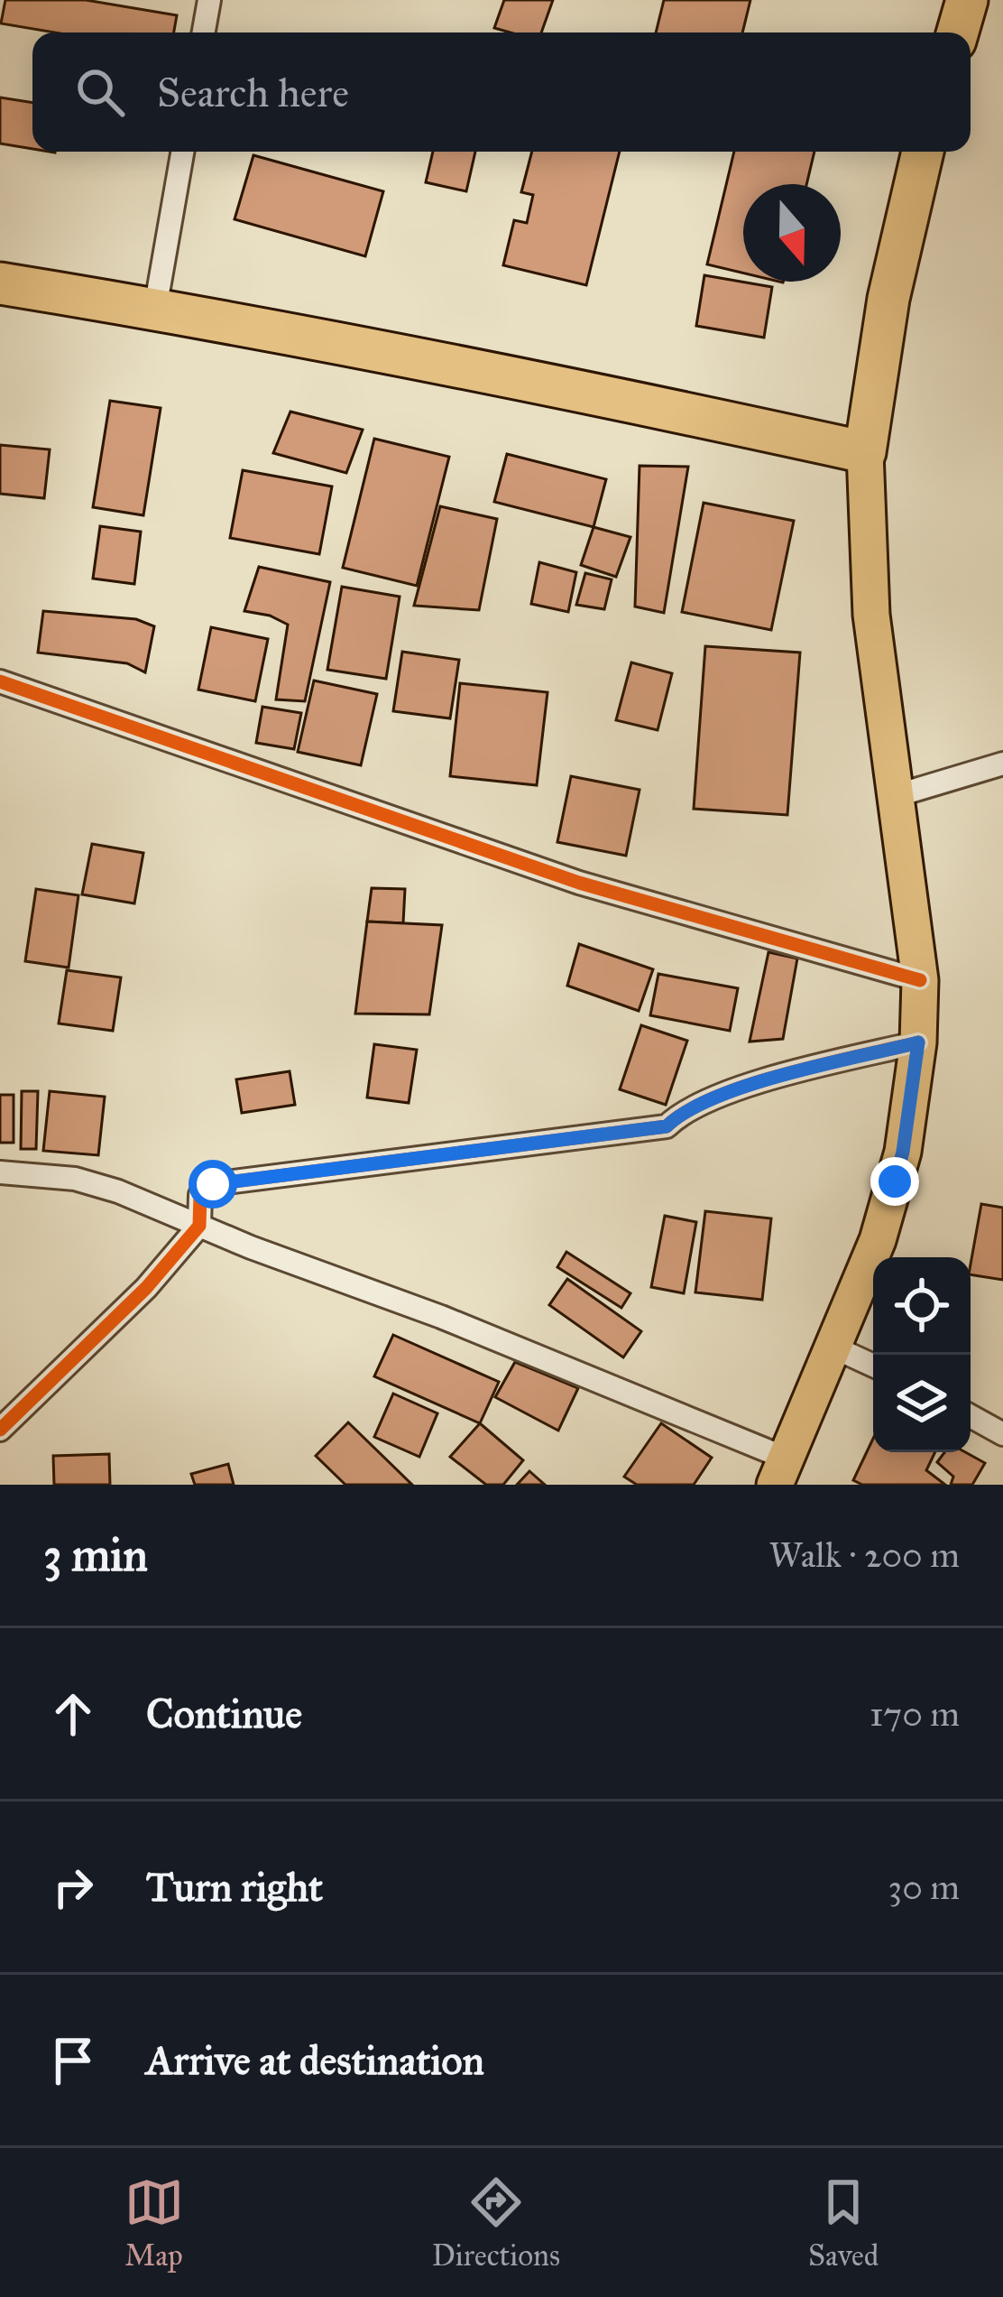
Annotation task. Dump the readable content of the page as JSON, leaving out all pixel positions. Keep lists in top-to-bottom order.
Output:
{
  "north": "bottom",
  "page": {
    "search": "Search here",
    "heading": ["3 min", "Walk · 200 m"],
    "list": [
      ["Continue", "170 m"],
      ["Turn right", "30 m"],
      "Arrive at destination"
    ],
    "nav": ["Map", "Directions", "Saved"]
  }
}
